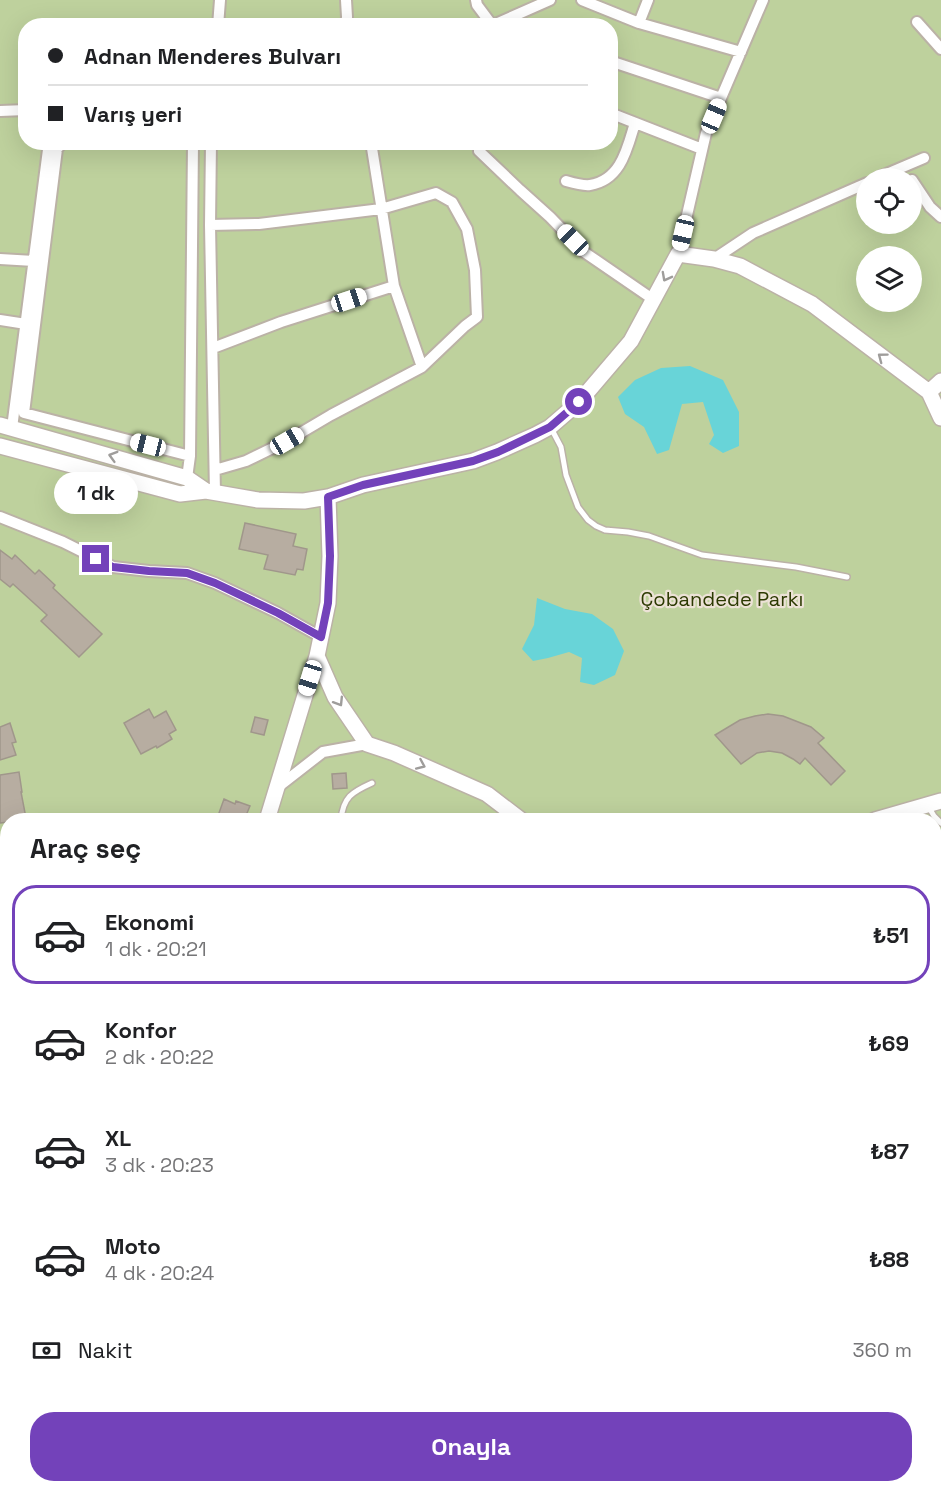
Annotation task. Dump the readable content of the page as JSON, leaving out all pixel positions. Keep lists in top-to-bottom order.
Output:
{
  "parks": ["Çobandede Parkı"],
  "page": {
    "banner": ["Adnan Menderes Bulvarı", "Varış yeri"],
    "bubble": "1 dk",
    "heading": "Araç seç",
    "list": [
      {
        "name": "Ekonomi",
        "note": "1 dk · 20:21",
        "value": "₺51"
      },
      {
        "name": "Konfor",
        "note": "2 dk · 20:22",
        "value": "₺69"
      },
      {
        "name": "XL",
        "note": "3 dk · 20:23",
        "value": "₺87"
      },
      {
        "name": "Moto",
        "note": "4 dk · 20:24",
        "value": "₺88"
      }
    ],
    "pay": ["Nakit", "360 m"],
    "buttons": "Onayla"
  }
}
